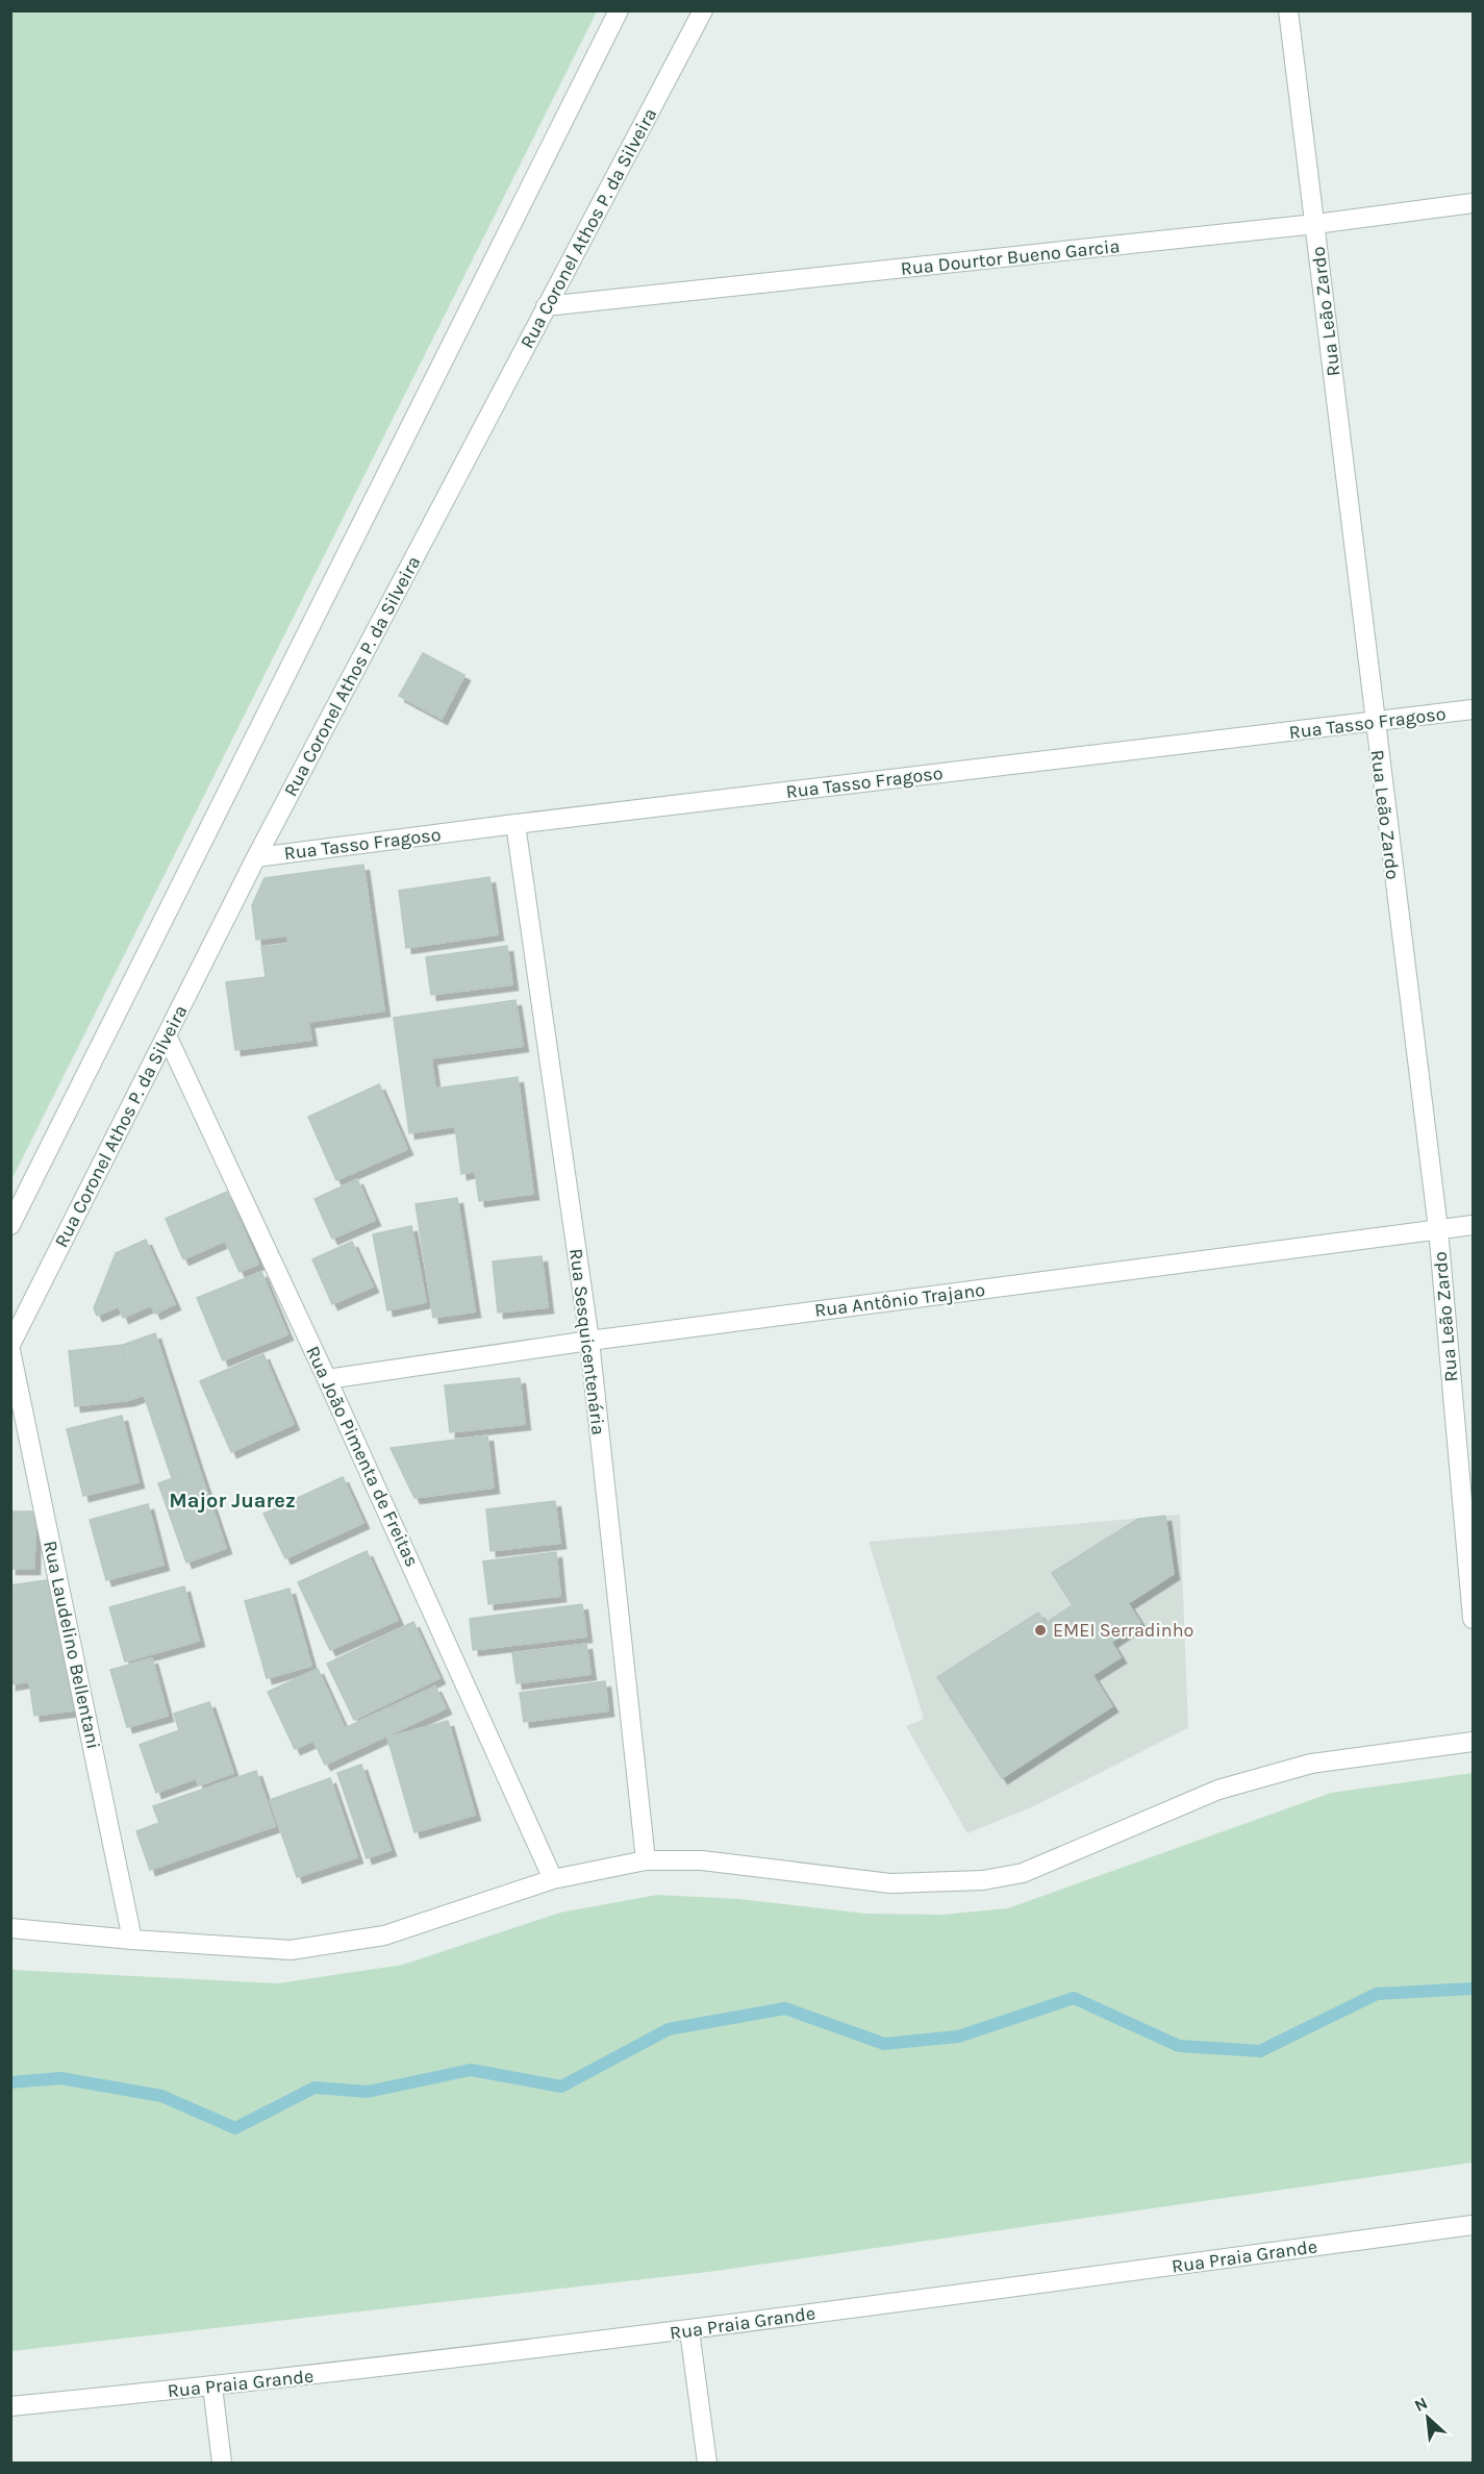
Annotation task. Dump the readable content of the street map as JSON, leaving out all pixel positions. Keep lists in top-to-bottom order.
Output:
{
  "streets": {
    "street": [
      "Rua Coronel Athos P. da Silveira",
      "Rua Dourtor Bueno Garcia",
      "Rua Leão Zardo",
      "Rua Tasso Fragoso",
      "Rua Antônio Trajano",
      "Rua Sesquicentenária",
      "Rua João Pimenta de Freitas",
      "Rua Laudelino Bellentani",
      "Rua Praia Grande"
    ]
  },
  "crossings": [
    ["Rua Coronel Athos P. da Silveira", "Rua Dourtor Bueno Garcia"],
    ["Rua Coronel Athos P. da Silveira", "Rua Tasso Fragoso"],
    ["Rua Coronel Athos P. da Silveira", "Rua João Pimenta de Freitas"],
    ["Rua Coronel Athos P. da Silveira", "Rua Laudelino Bellentani"],
    ["Rua Dourtor Bueno Garcia", "Rua Leão Zardo"],
    ["Rua Leão Zardo", "Rua Tasso Fragoso"],
    ["Rua Leão Zardo", "Rua Antônio Trajano"],
    ["Rua Tasso Fragoso", "Rua Sesquicentenária"],
    ["Rua Antônio Trajano", "Rua Sesquicentenária"],
    ["Rua Antônio Trajano", "Rua João Pimenta de Freitas"]
  ],
  "districts": ["Major Juarez"],
  "places": ["EMEI Serradinho"],
  "north": "top left"
}
